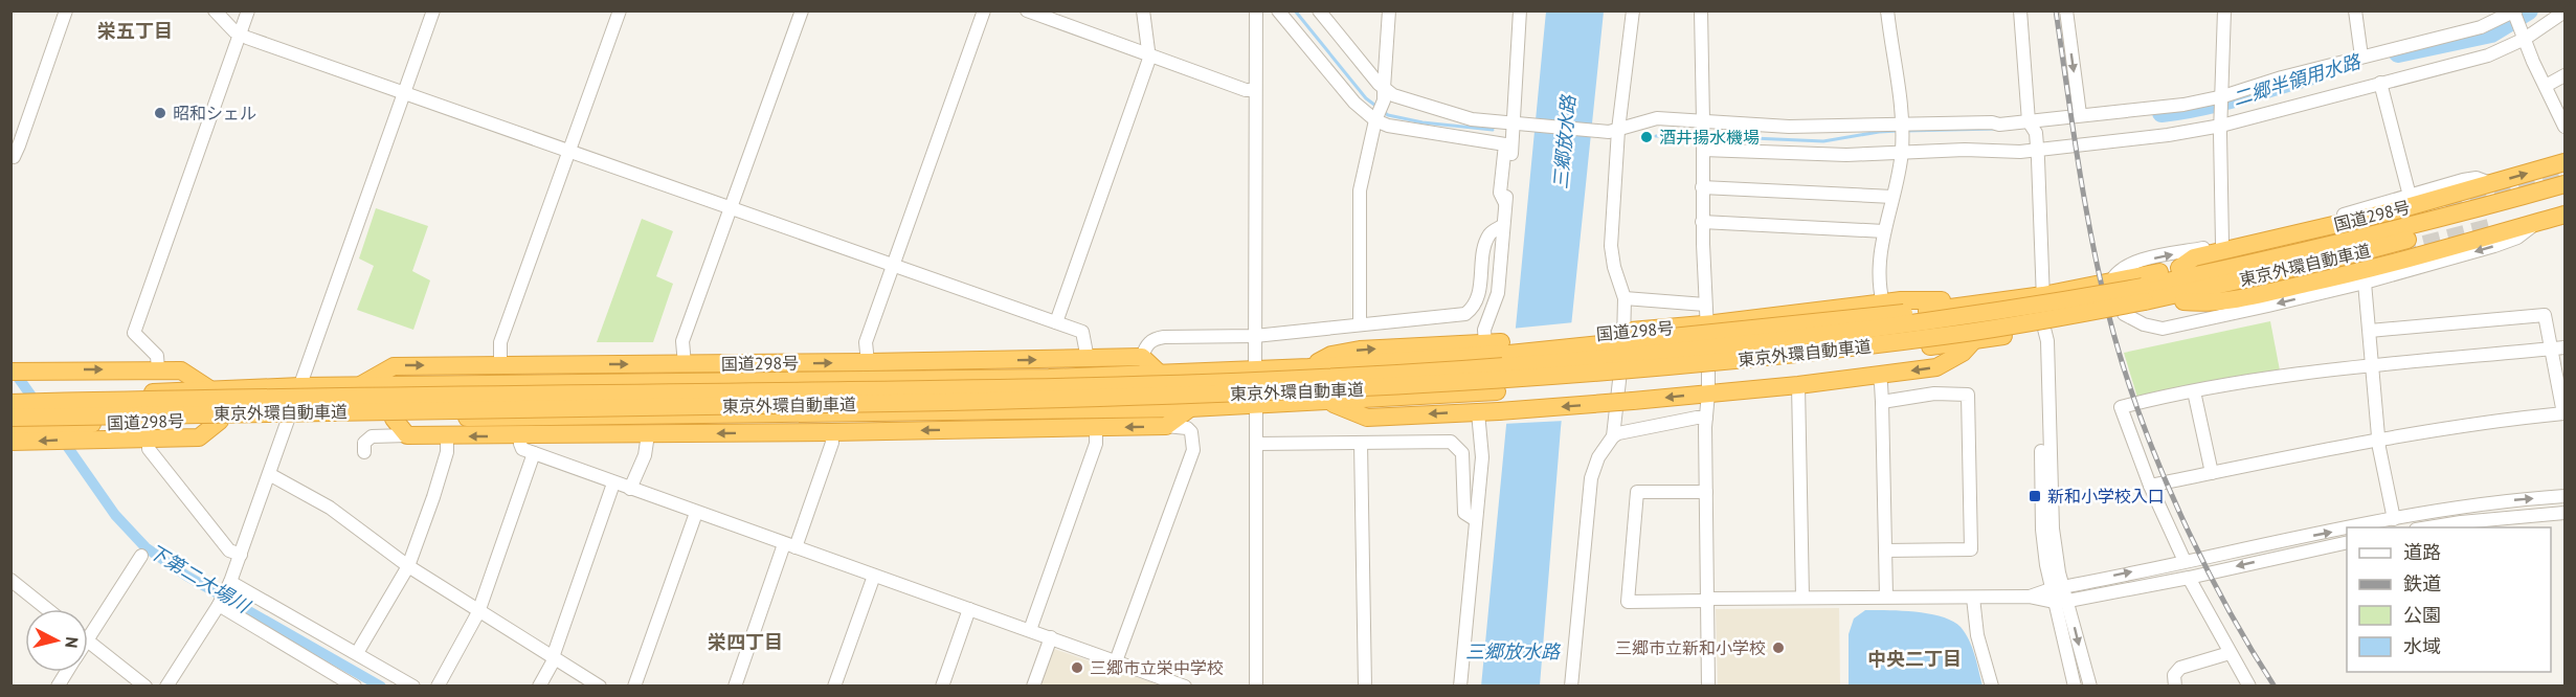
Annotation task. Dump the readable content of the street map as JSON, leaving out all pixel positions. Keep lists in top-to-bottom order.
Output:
{
  "streets": {
    "highway": ["国道298号", "東京外環自動車道"]
  },
  "districts": ["栄五丁目", "栄四丁目", "中央二丁目"],
  "water": ["二郷半領用水路", "三郷放水路", "下第二大場川"],
  "places": {
    "other": [
      "昭和シェル",
      "酒井揚水機場",
      "三郷市立新和小学校",
      "三郷市立栄中学校"
    ],
    "transit": ["新和小学校入口"]
  },
  "legend": [
    "道路",
    "鉄道",
    "公園",
    "水域"
  ],
  "north": "right"
}
